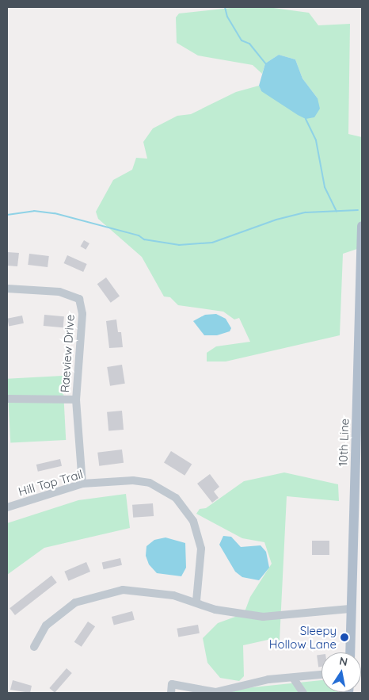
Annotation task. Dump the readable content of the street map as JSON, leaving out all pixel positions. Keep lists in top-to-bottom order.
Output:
{
  "streets": {
    "main road": ["10th Line"],
    "street": ["Raeview Drive", "Hill Top Trail"]
  },
  "crossings": [
    ["Raeview Drive", "Hill Top Trail"]
  ],
  "places": ["Sleepy Hollow Lane"],
  "north": "top"
}
